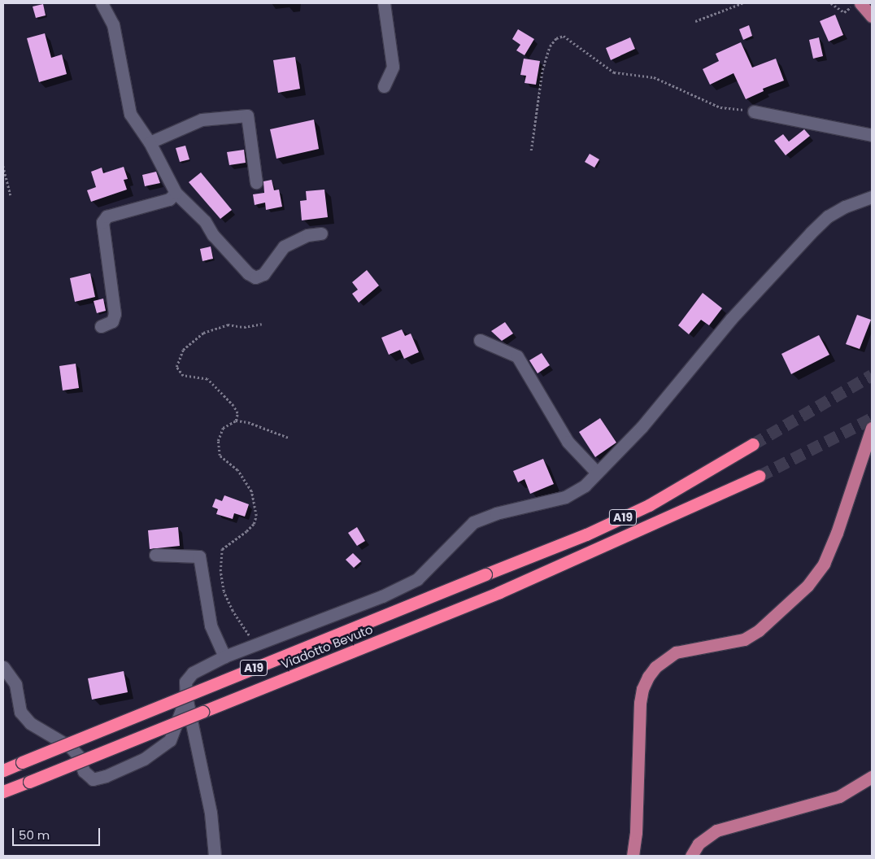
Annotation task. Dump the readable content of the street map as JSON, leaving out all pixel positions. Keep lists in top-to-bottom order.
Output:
{
  "streets": {
    "highway": ["A19", "Viadotto Bevuto"]
  },
  "scale_bar": "50 m"
}
